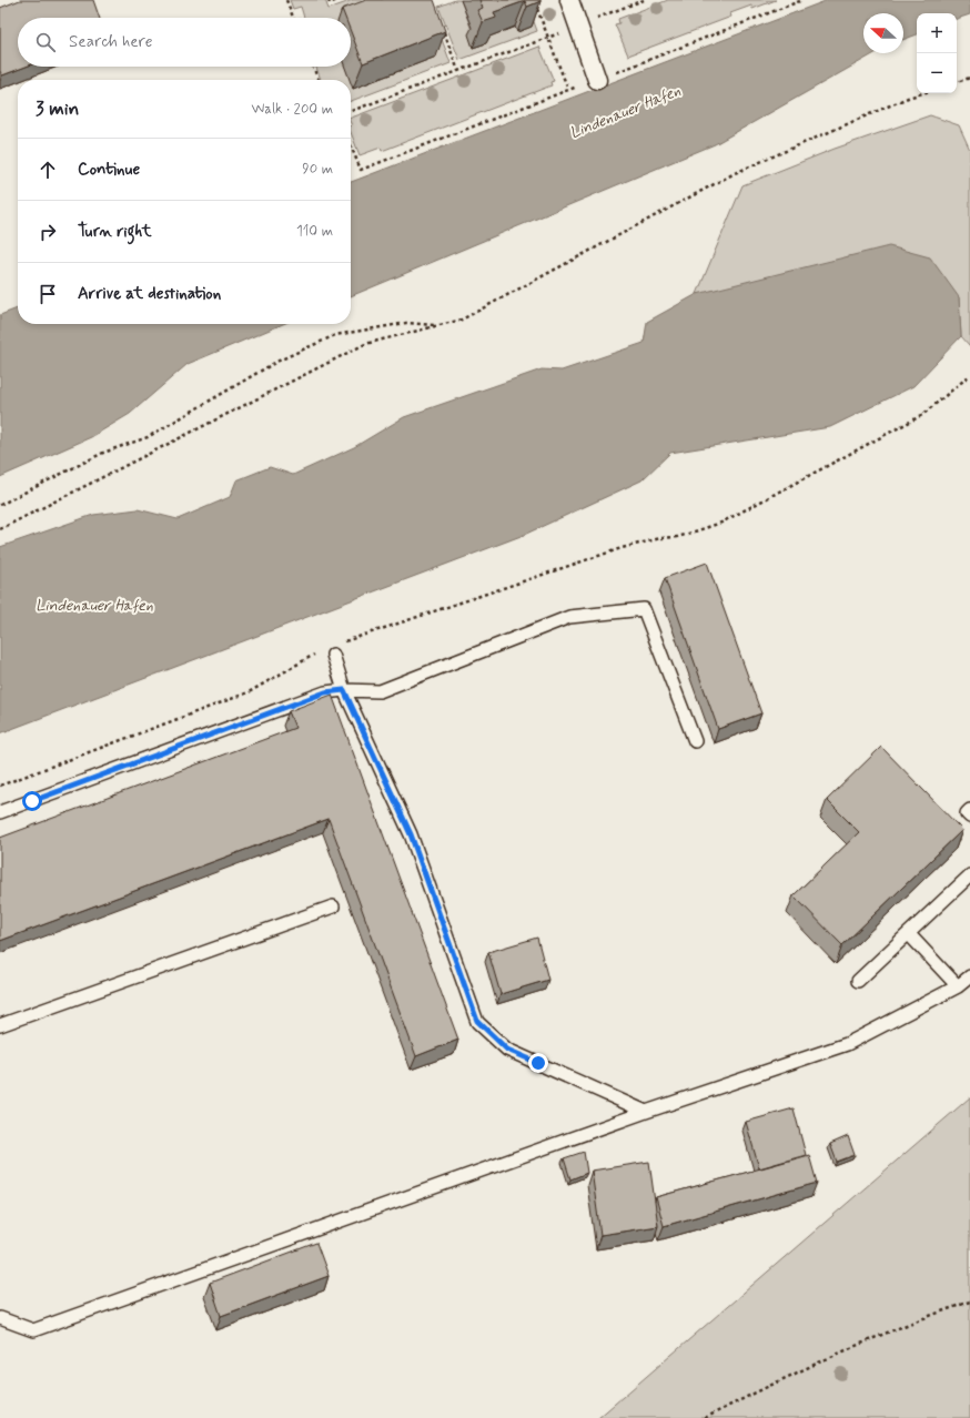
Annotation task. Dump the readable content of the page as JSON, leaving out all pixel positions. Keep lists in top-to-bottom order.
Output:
{
  "water": ["Lindenauer Hafen"],
  "north": "left",
  "page": {
    "map_buttons": ["+", "−"],
    "search": "Search here",
    "heading": ["3 min", "Walk · 200 m"],
    "list": [
      ["Continue", "90 m"],
      ["Turn right", "110 m"],
      "Arrive at destination"
    ]
  }
}
